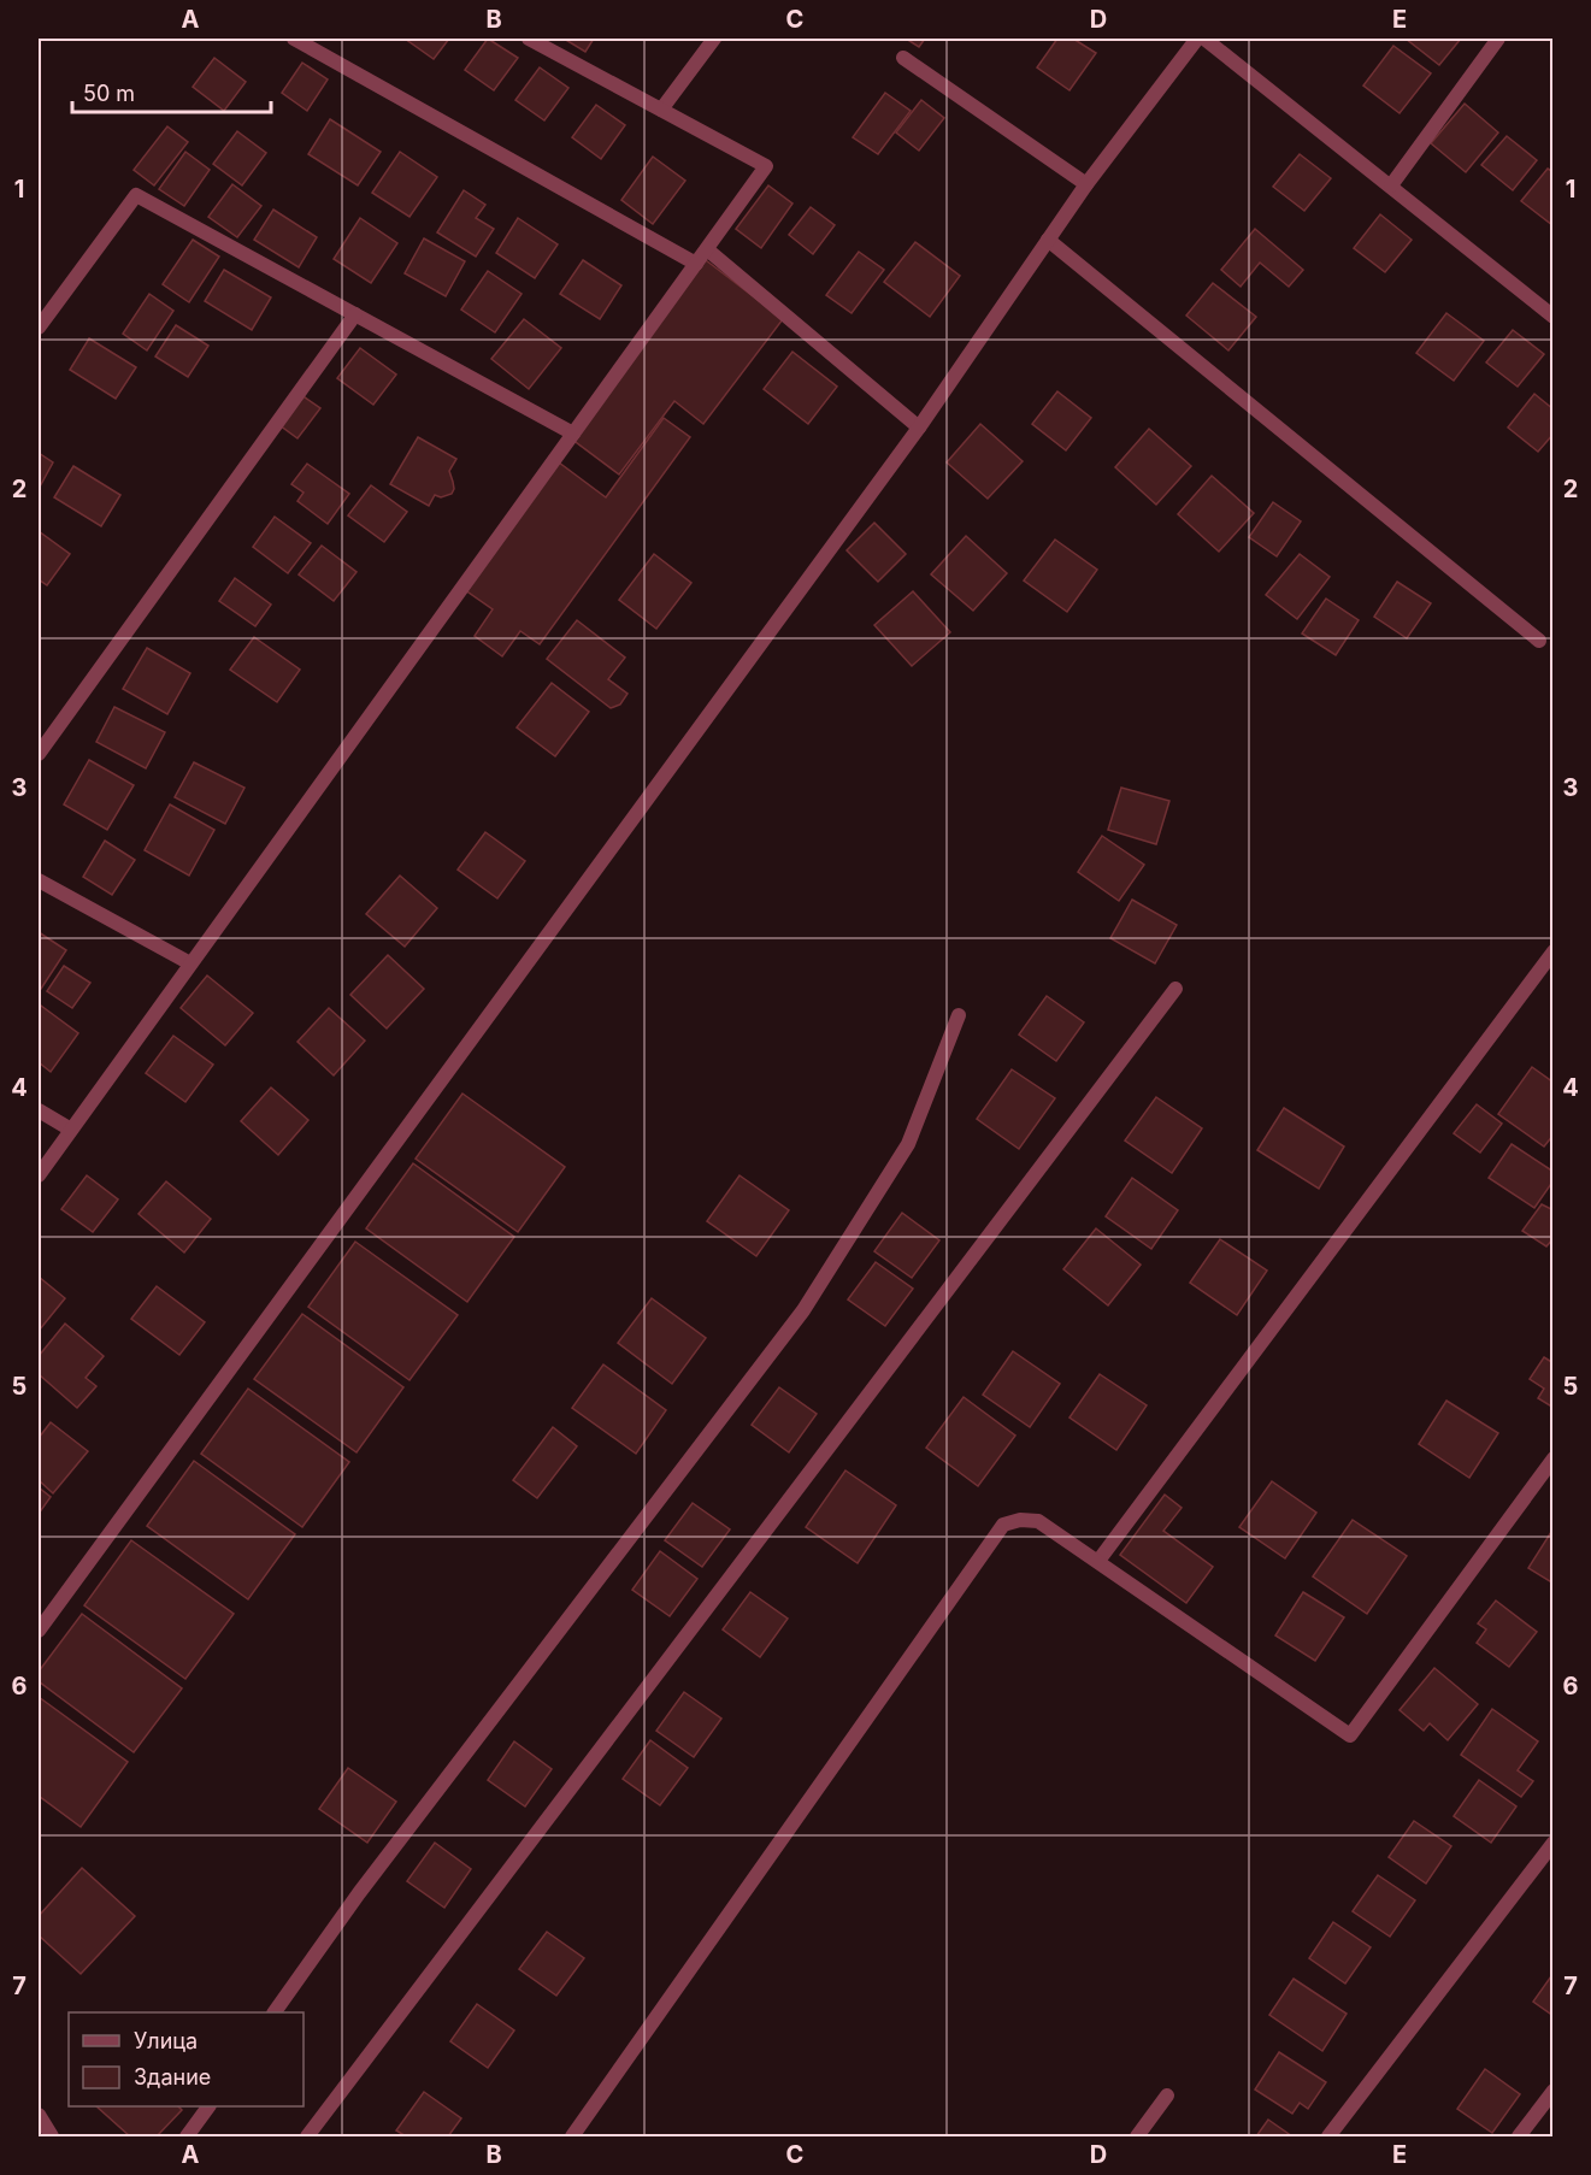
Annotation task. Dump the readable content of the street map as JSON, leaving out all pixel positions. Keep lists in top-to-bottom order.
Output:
{
  "legend": ["Улица", "Здание"],
  "scale_bar": "50 m",
  "grid": {
    "columns": [
      "A",
      "B",
      "C",
      "D",
      "E"
    ],
    "rows": [
      "1",
      "2",
      "3",
      "4",
      "5",
      "6",
      "7"
    ]
  }
}
